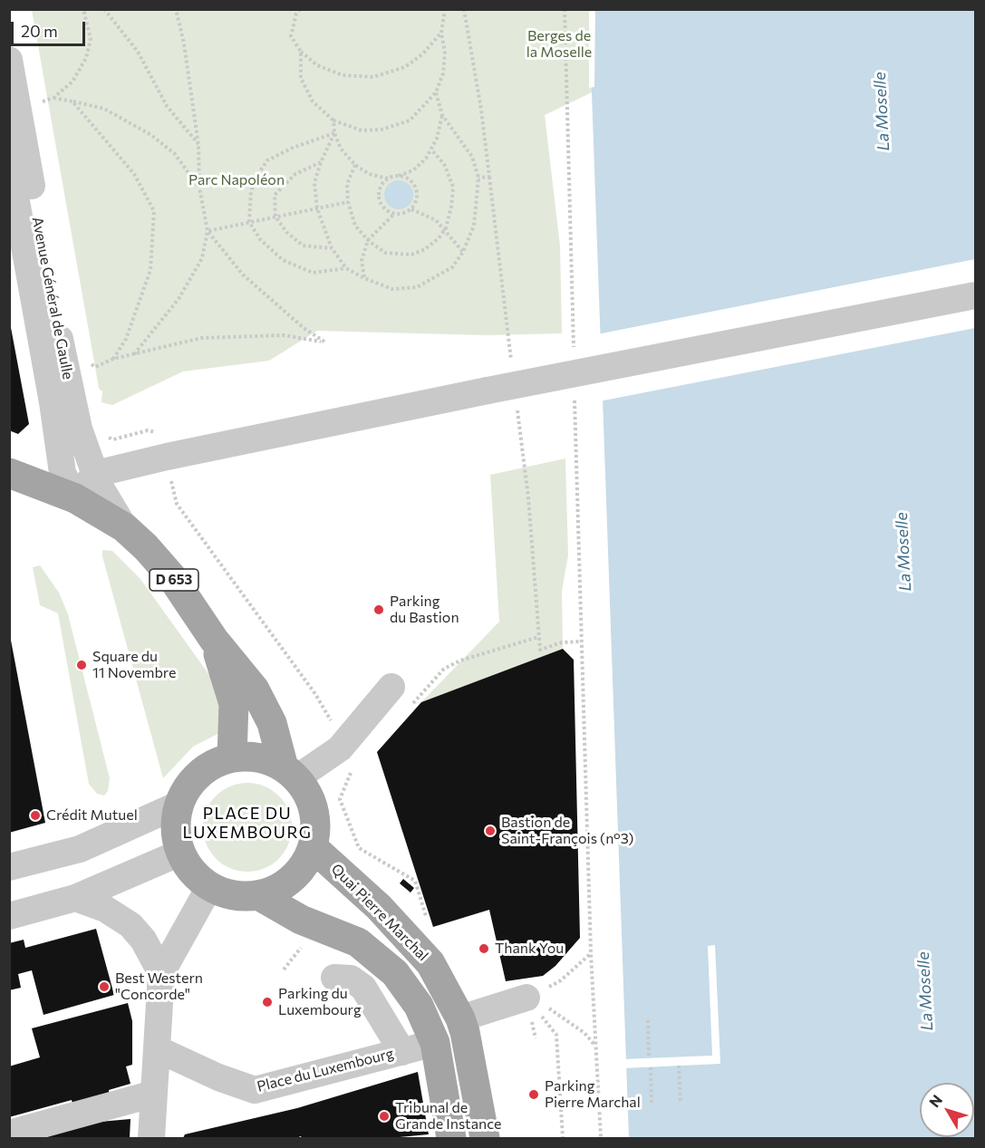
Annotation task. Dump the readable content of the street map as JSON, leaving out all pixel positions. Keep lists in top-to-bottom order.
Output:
{
  "streets": {
    "main road": ["D 653", "Quai Pierre Marchal"],
    "street": ["Avenue Général de Gaulle", "Place du Luxembourg"]
  },
  "crossings": [
    ["Avenue Général de Gaulle", "D 653"],
    ["D 653", "Quai Pierre Marchal"]
  ],
  "districts": ["PLACE DU LUXEMBOURG"],
  "water": ["La Moselle"],
  "parks": ["Berges de la Moselle", "Parc Napoléon"],
  "places": [
    "Parking du Bastion",
    "Square du 11 Novembre",
    "Crédit Mutuel",
    "Bastion de Saint-François (n°3)",
    "Thank You",
    "Best Western \"Concorde\"",
    "Parking du Luxembourg",
    "Parking Pierre Marchal",
    "Tribunal de Grande Instance"
  ],
  "scale_bar": "20 m",
  "north": "top left"
}
